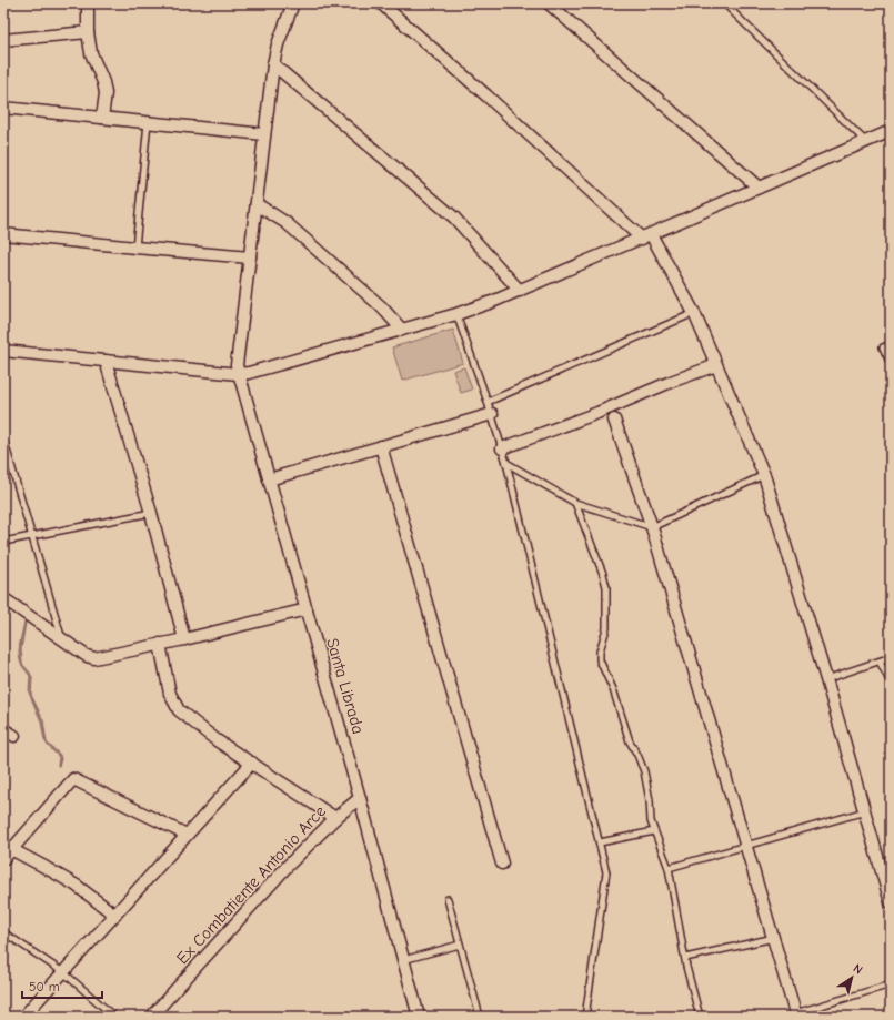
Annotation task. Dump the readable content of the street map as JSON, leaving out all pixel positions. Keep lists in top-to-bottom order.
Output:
{
  "streets": {
    "street": ["Santa Librada", "Ex Combatiente Antonio Arce"]
  },
  "crossings": [
    ["Santa Librada", "Ex Combatiente Antonio Arce"]
  ],
  "scale_bar": "50 m",
  "north": "top right"
}
